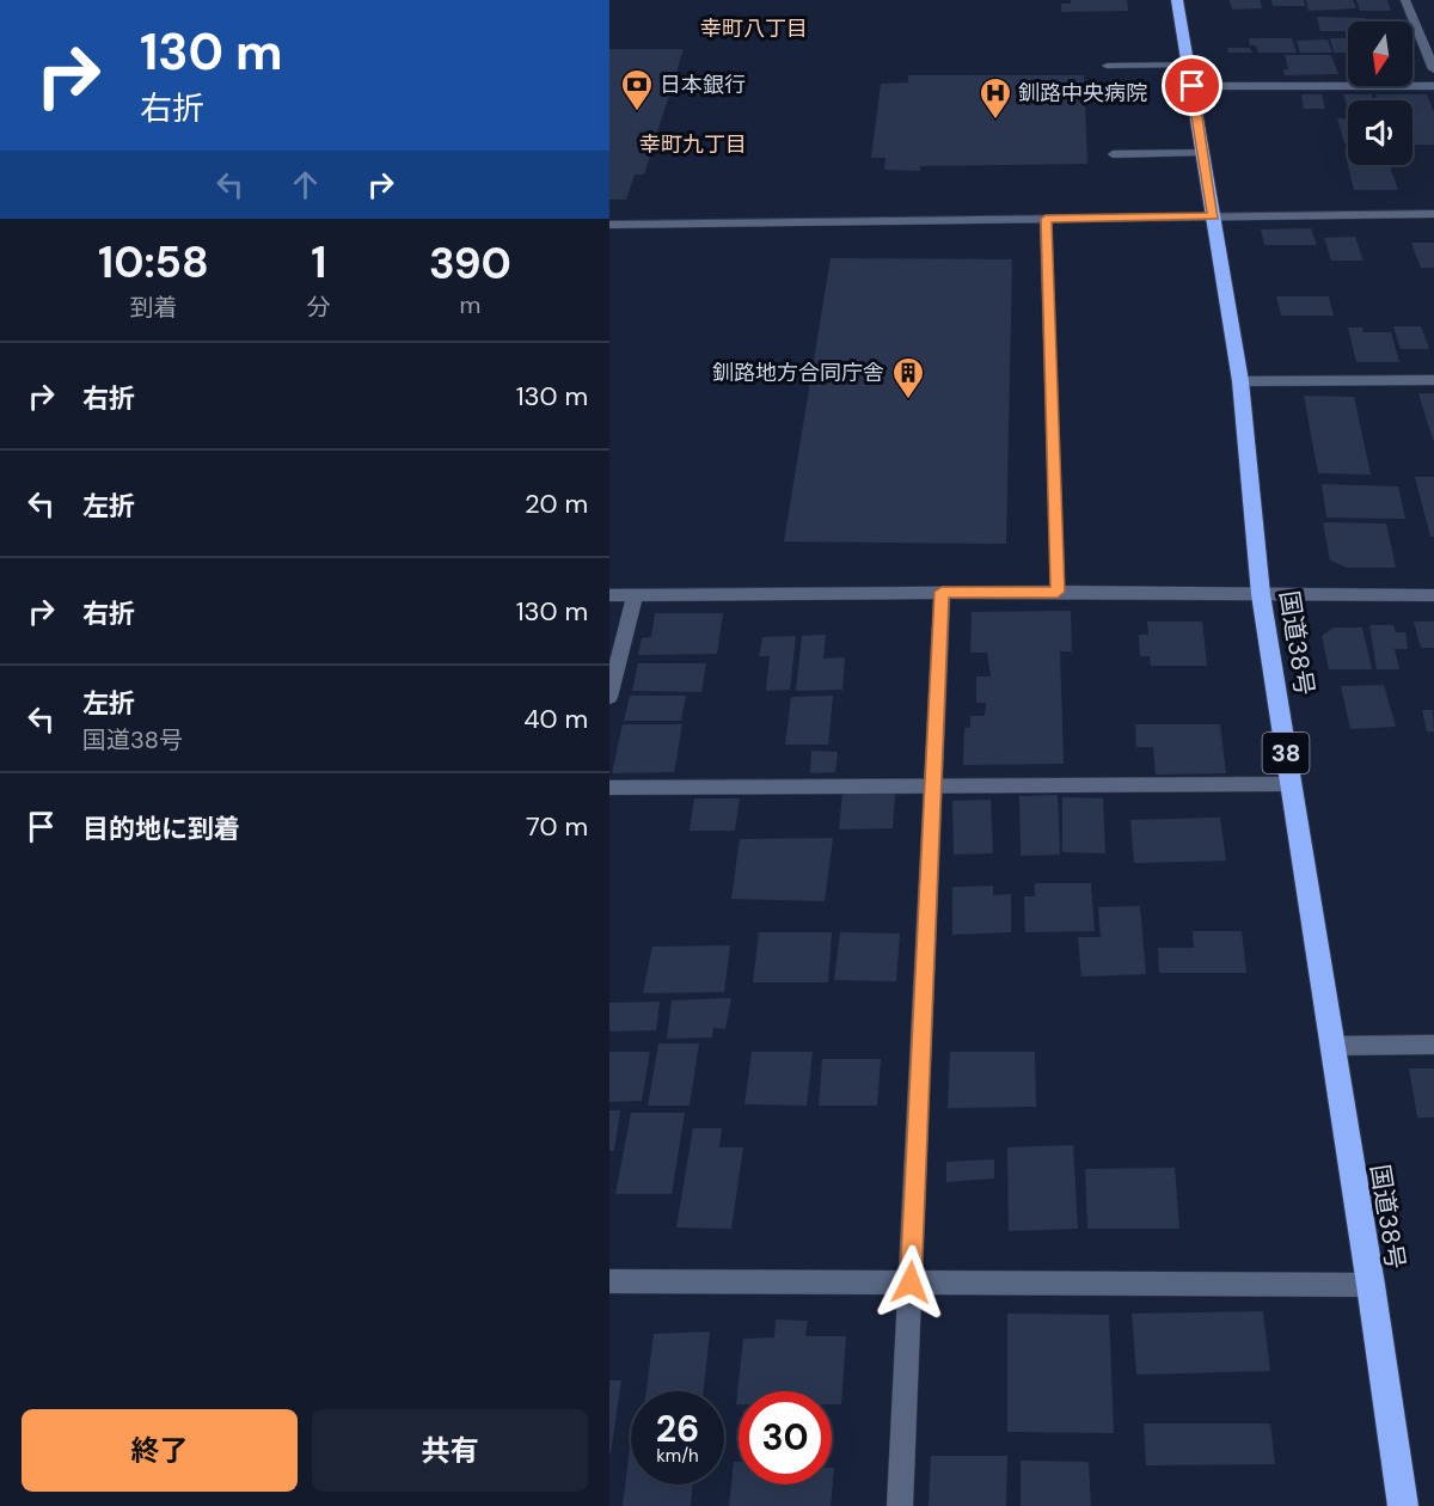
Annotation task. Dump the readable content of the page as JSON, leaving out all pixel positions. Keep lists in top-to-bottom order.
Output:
{
  "streets": {
    "highway": ["国道38号", "38"]
  },
  "districts": ["幸町八丁目", "幸町九丁目"],
  "places": {
    "bank": ["日本銀行"],
    "hospital": ["釧路中央病院"],
    "building": ["釧路地方合同庁舎"]
  },
  "north": "bottom",
  "page": {
    "turn": ["130 m", "右折"],
    "eta": [
      "10:58",
      "到着",
      "1",
      "分",
      "390",
      "m"
    ],
    "list": [
      {
        "name": "右折",
        "value": "130 m"
      },
      {
        "name": "左折",
        "value": "20 m"
      },
      {
        "name": "右折",
        "value": "130 m"
      },
      {
        "name": "左折",
        "note": "国道38号",
        "value": "40 m"
      },
      {
        "name": "目的地に到着",
        "value": "70 m"
      }
    ],
    "speed": "26 km/h",
    "limit": "30",
    "buttons": ["終了", "共有"]
  }
}
